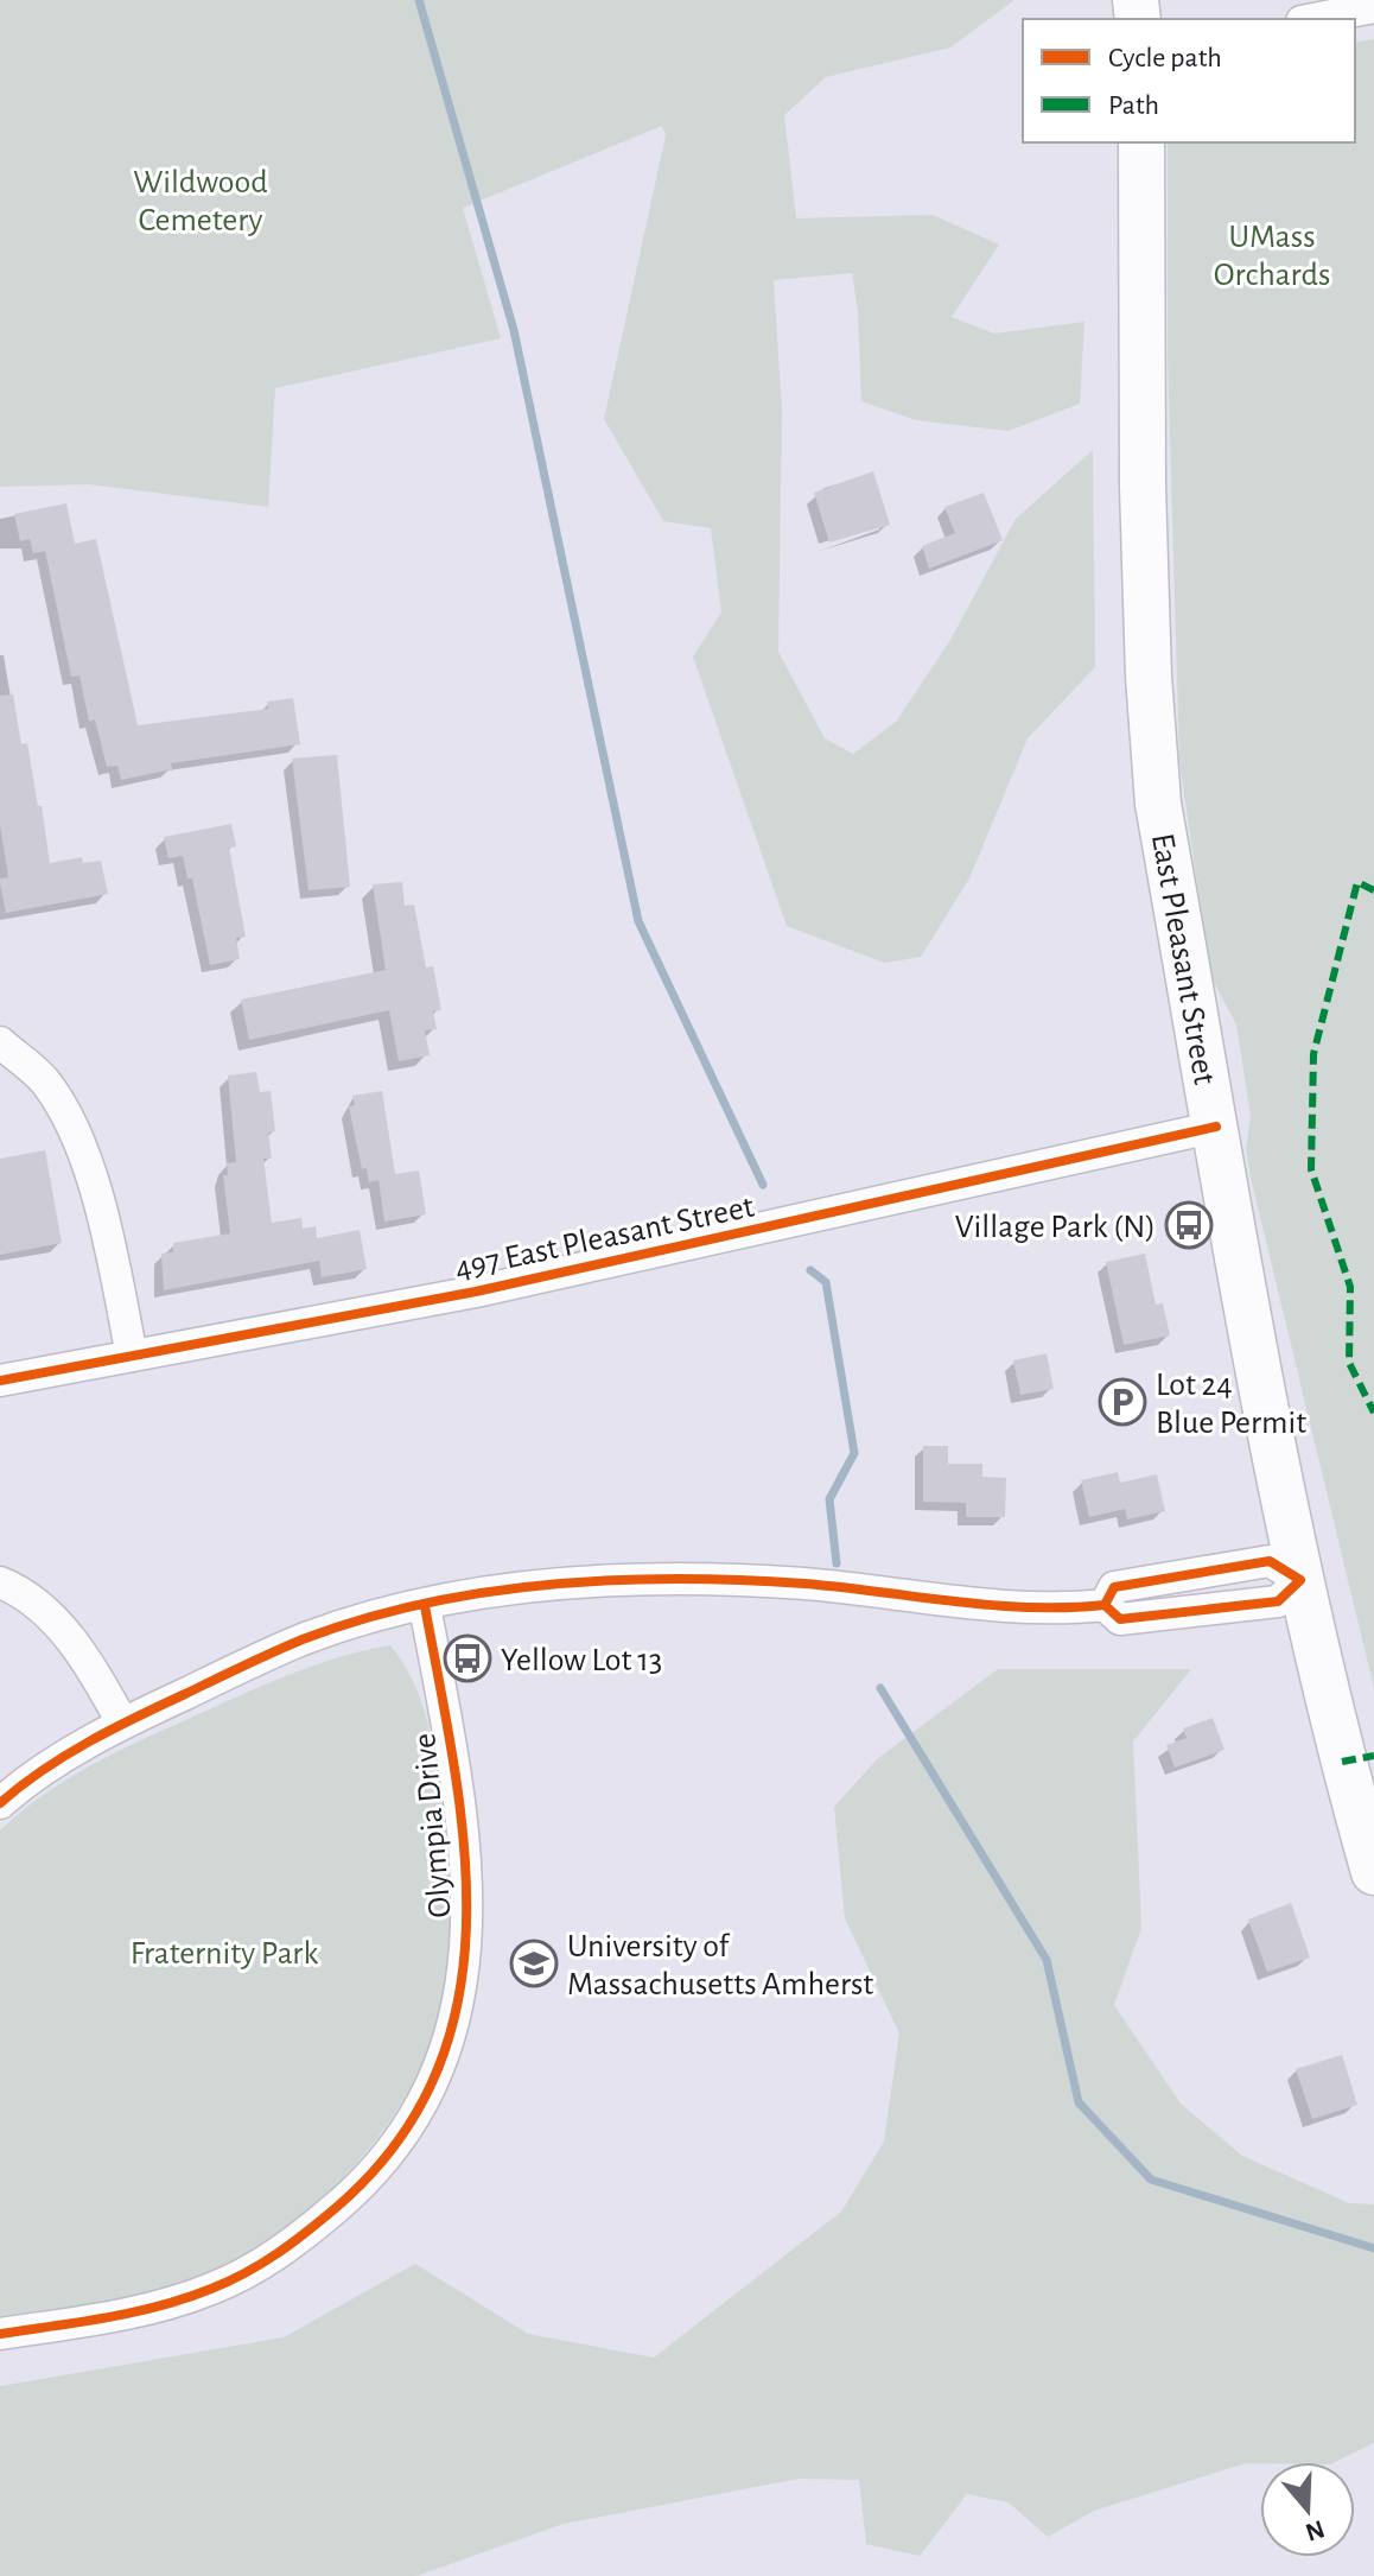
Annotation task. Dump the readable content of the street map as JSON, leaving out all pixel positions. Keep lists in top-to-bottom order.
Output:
{
  "streets": {
    "main road": ["East Pleasant Street"],
    "street": ["497 East Pleasant Street", "Olympia Drive"]
  },
  "crossings": [
    ["East Pleasant Street", "497 East Pleasant Street"]
  ],
  "parks": ["Wildwood Cemetery", "UMass Orchards", "Fraternity Park"],
  "places": {
    "bus stop": ["Village Park (N)", "Yellow Lot 13"],
    "parking": ["Lot 24 Blue Permit"],
    "school or university": ["University of Massachusetts Amherst"]
  },
  "legend": ["Cycle path", "Path"],
  "north": "bottom"
}
